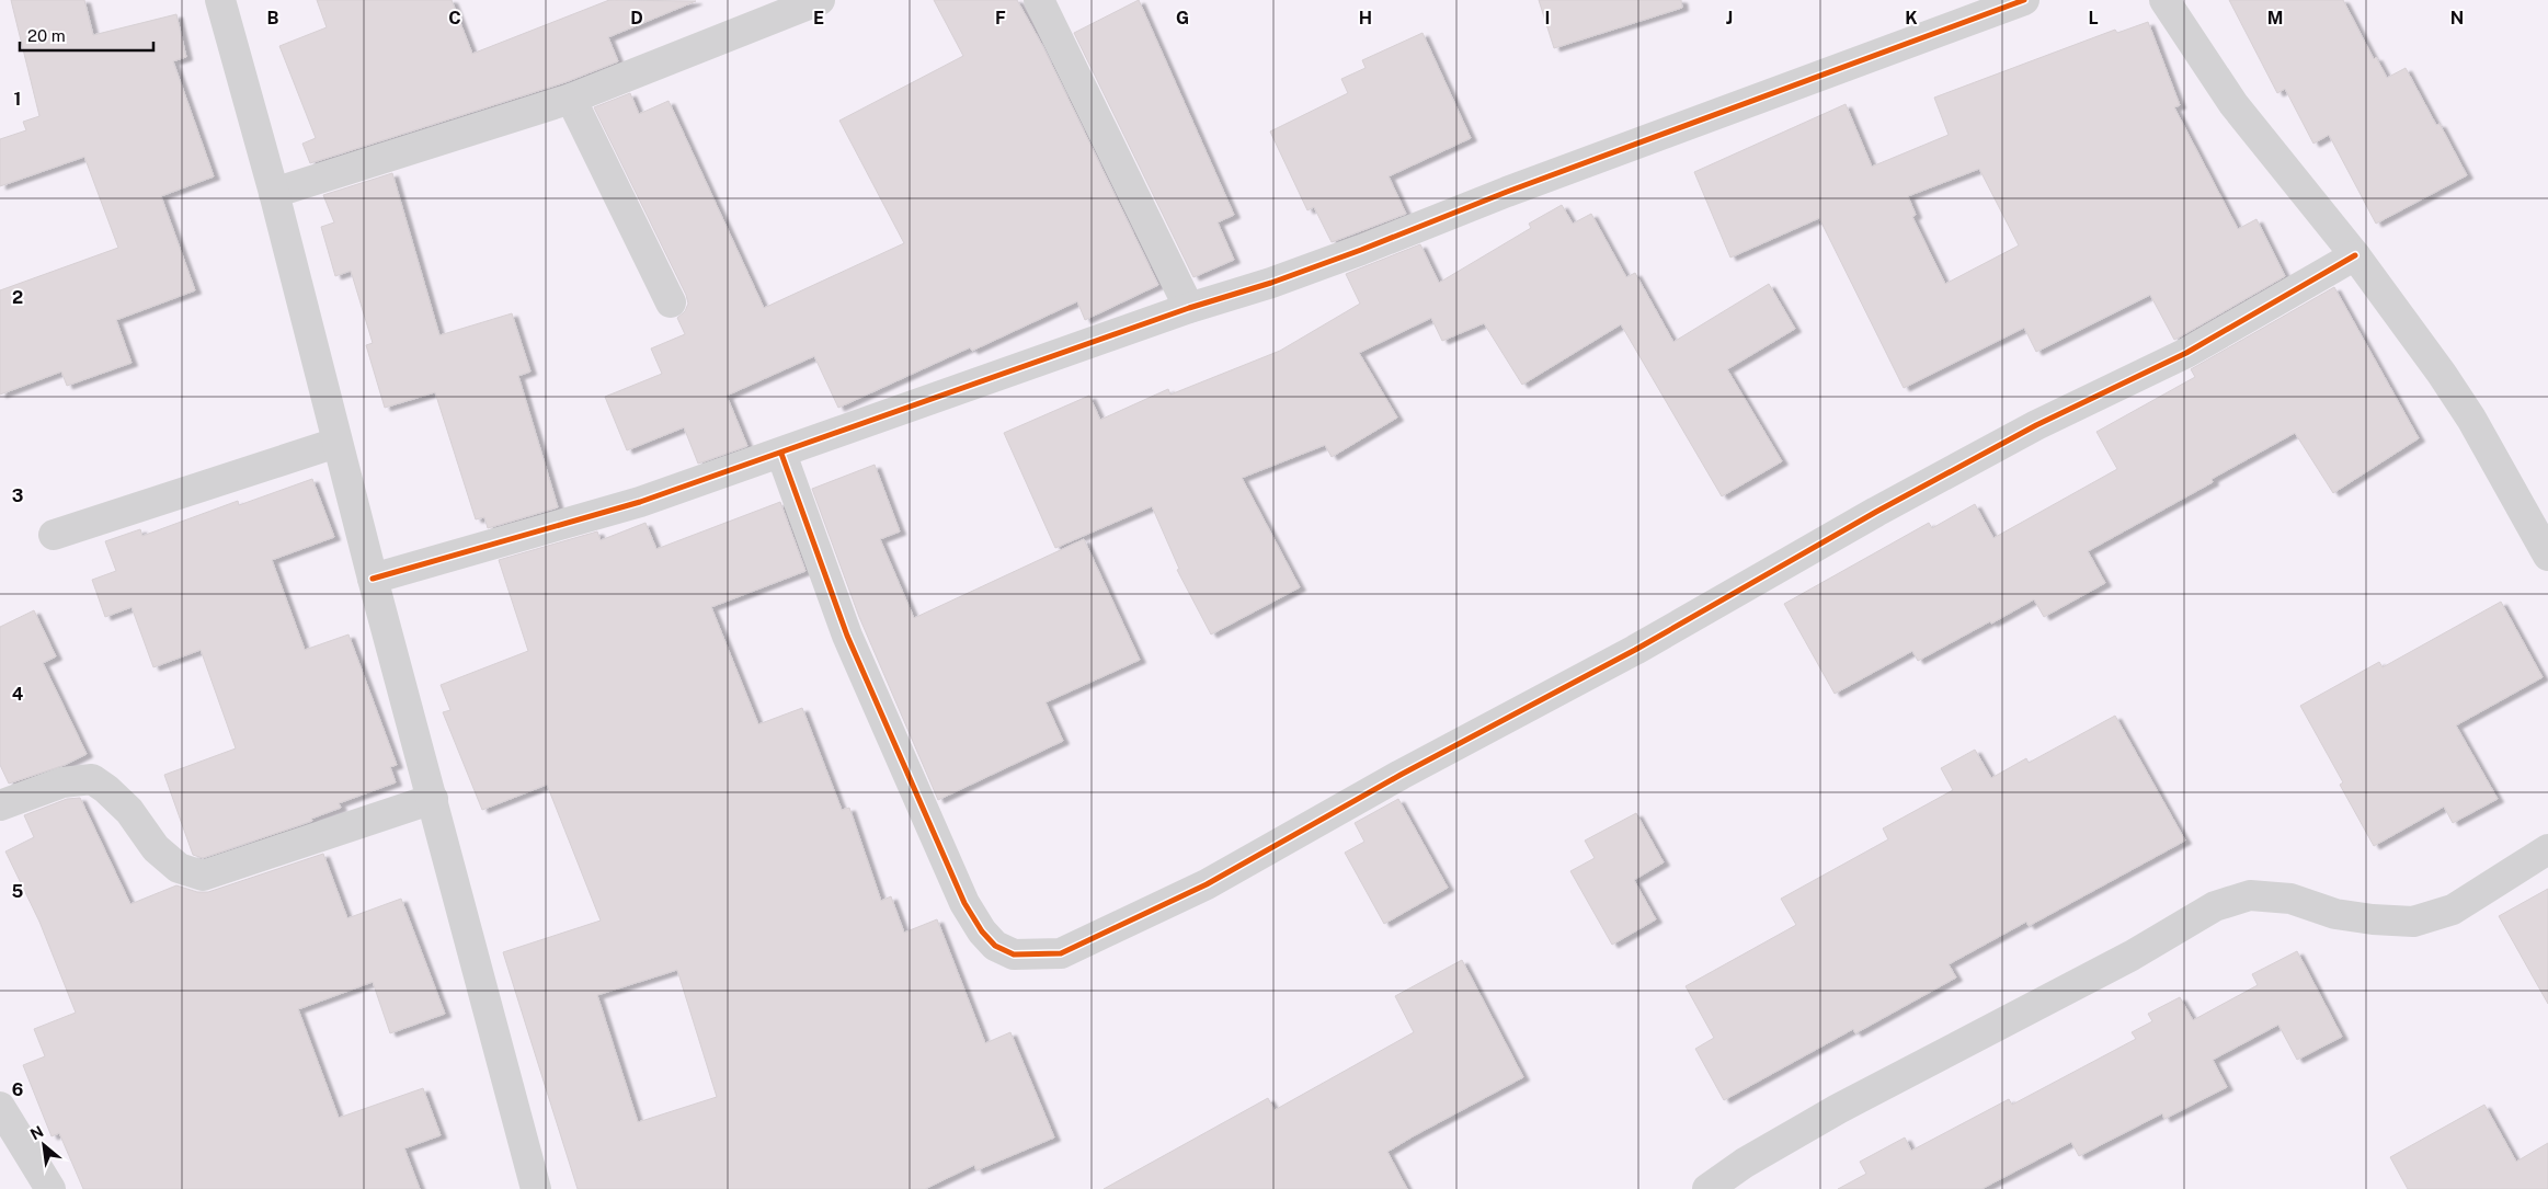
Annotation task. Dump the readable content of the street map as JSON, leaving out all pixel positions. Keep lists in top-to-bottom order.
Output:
{
  "scale_bar": "20 m",
  "north": "top left",
  "grid": {
    "columns": [
      "B",
      "C",
      "D",
      "E",
      "F",
      "G",
      "H",
      "I",
      "J",
      "K",
      "L",
      "M",
      "N"
    ],
    "rows": [
      "1",
      "2",
      "3",
      "4",
      "5",
      "6"
    ]
  }
}
